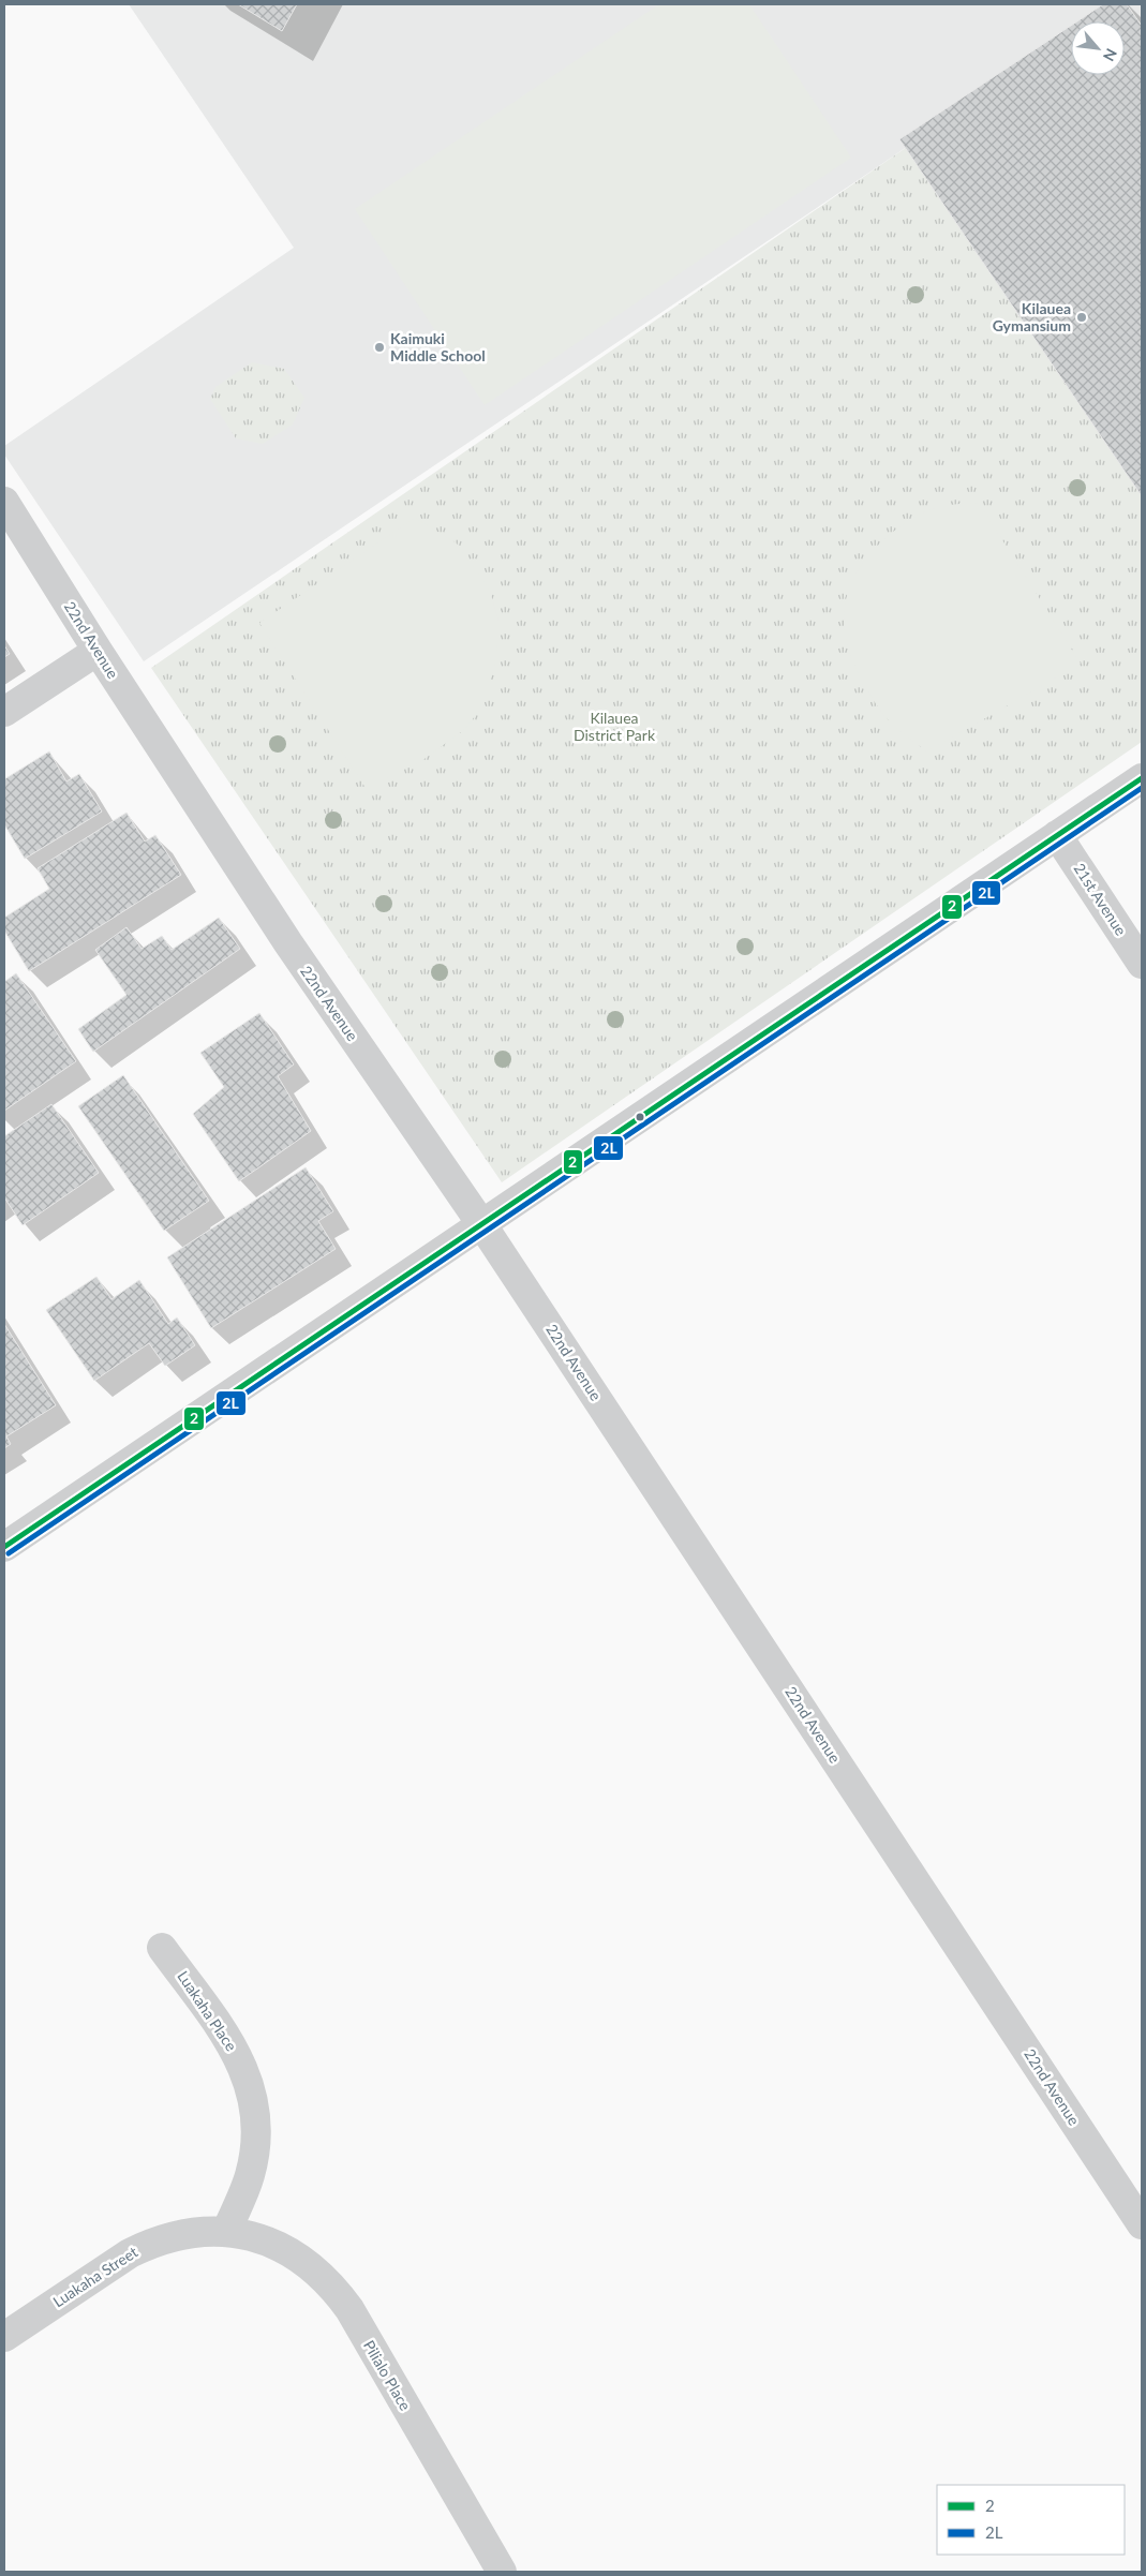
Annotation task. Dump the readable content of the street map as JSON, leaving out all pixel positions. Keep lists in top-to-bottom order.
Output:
{
  "streets": {
    "street": [
      "22nd Avenue",
      "21st Avenue",
      "Luakaha Place",
      "Luakaha Street",
      "Pilialo Place"
    ]
  },
  "crossings": [
    ["Luakaha Place", "Luakaha Street"],
    ["Luakaha Place", "Pilialo Place"],
    ["Luakaha Street", "Pilialo Place"]
  ],
  "parks": ["Kilauea District Park"],
  "places": ["Kilauea Gymansium", "Kaimuki Middle School"],
  "lines": ["transit line 2", "transit line 2L"],
  "legend": ["2", "2L"],
  "north": "bottom right"
}
